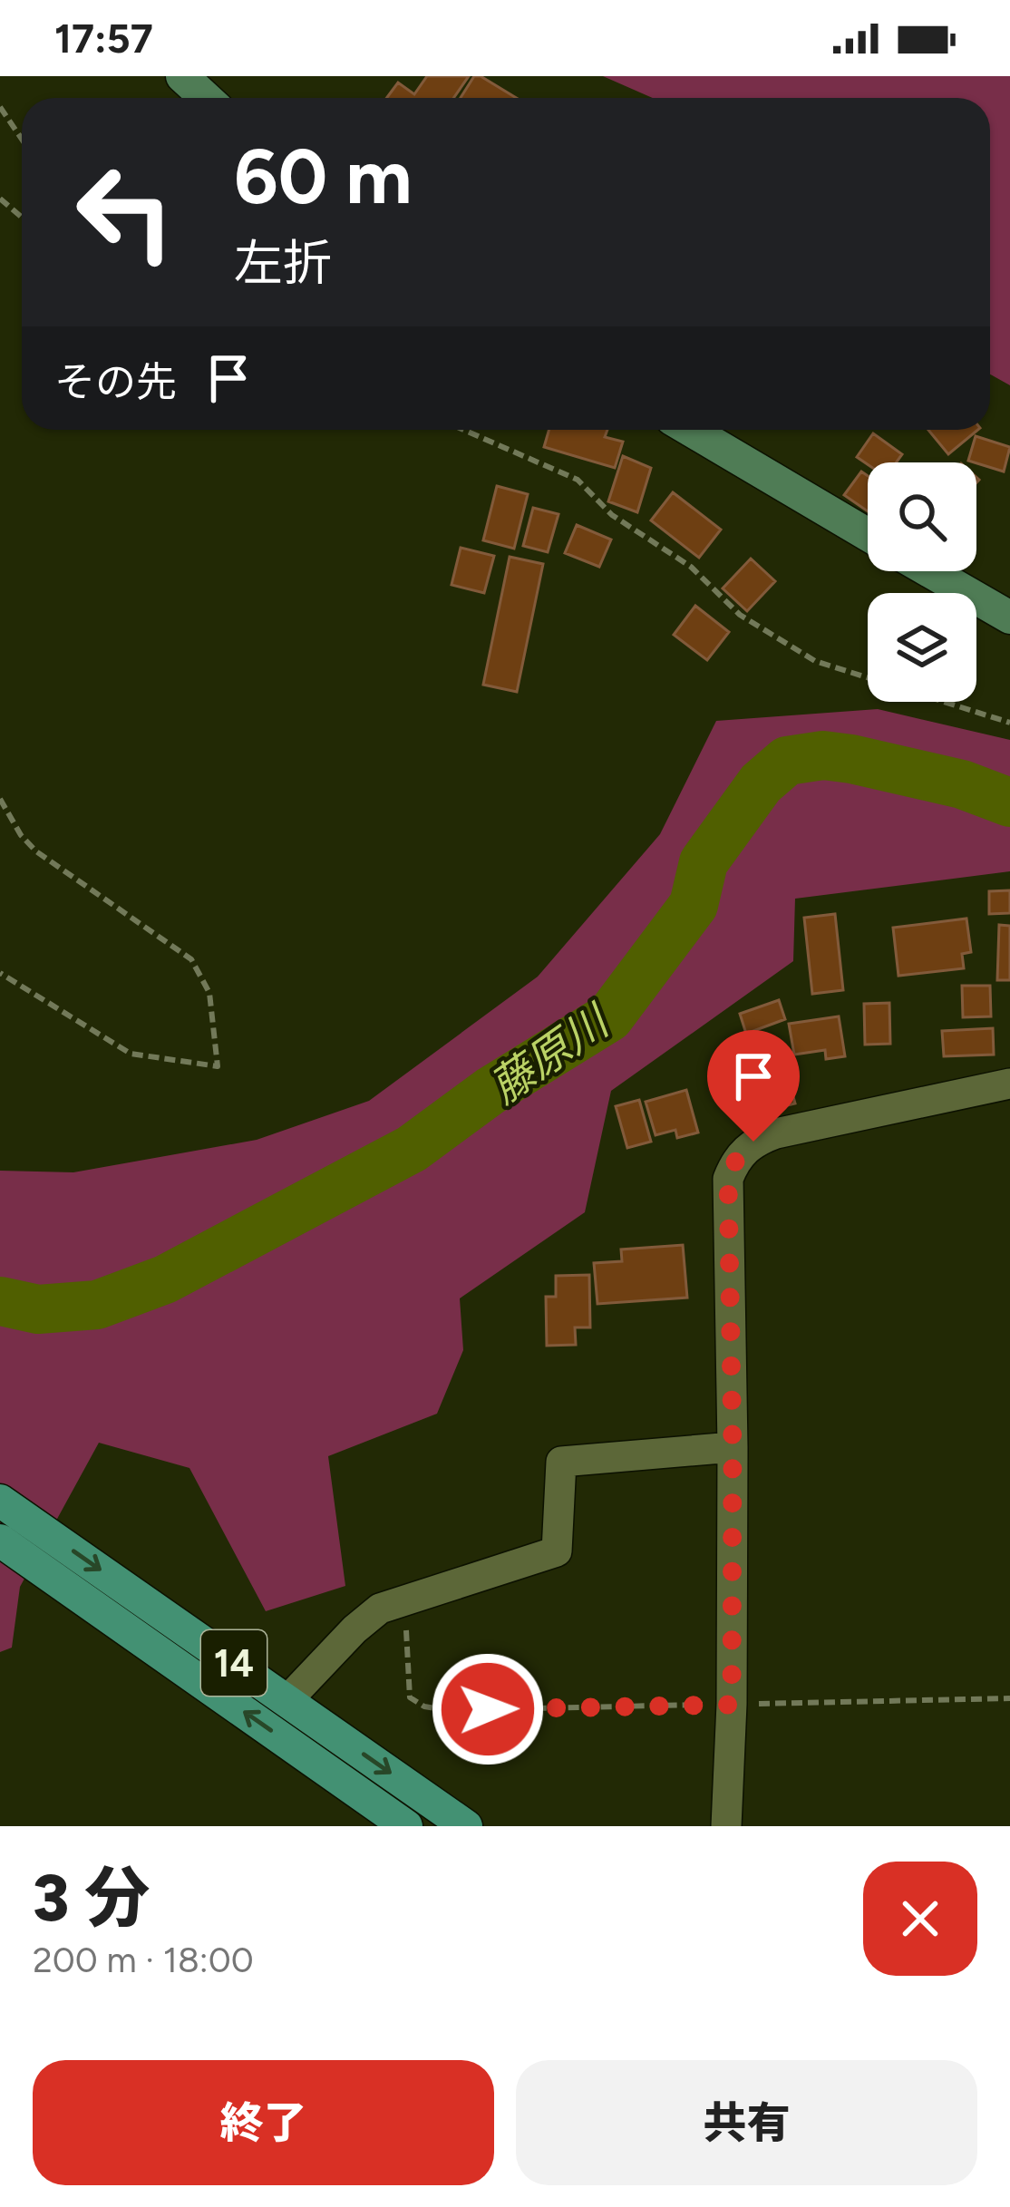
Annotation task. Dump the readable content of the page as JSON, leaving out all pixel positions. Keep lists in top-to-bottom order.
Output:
{
  "streets": {
    "main road": ["14"]
  },
  "water": ["藤原川"],
  "page": {
    "status": "17:57",
    "turn": ["60 m", "左折"],
    "then": "その先",
    "heading": ["3 分", "200 m · 18:00"],
    "buttons": ["終了", "共有"]
  }
}
